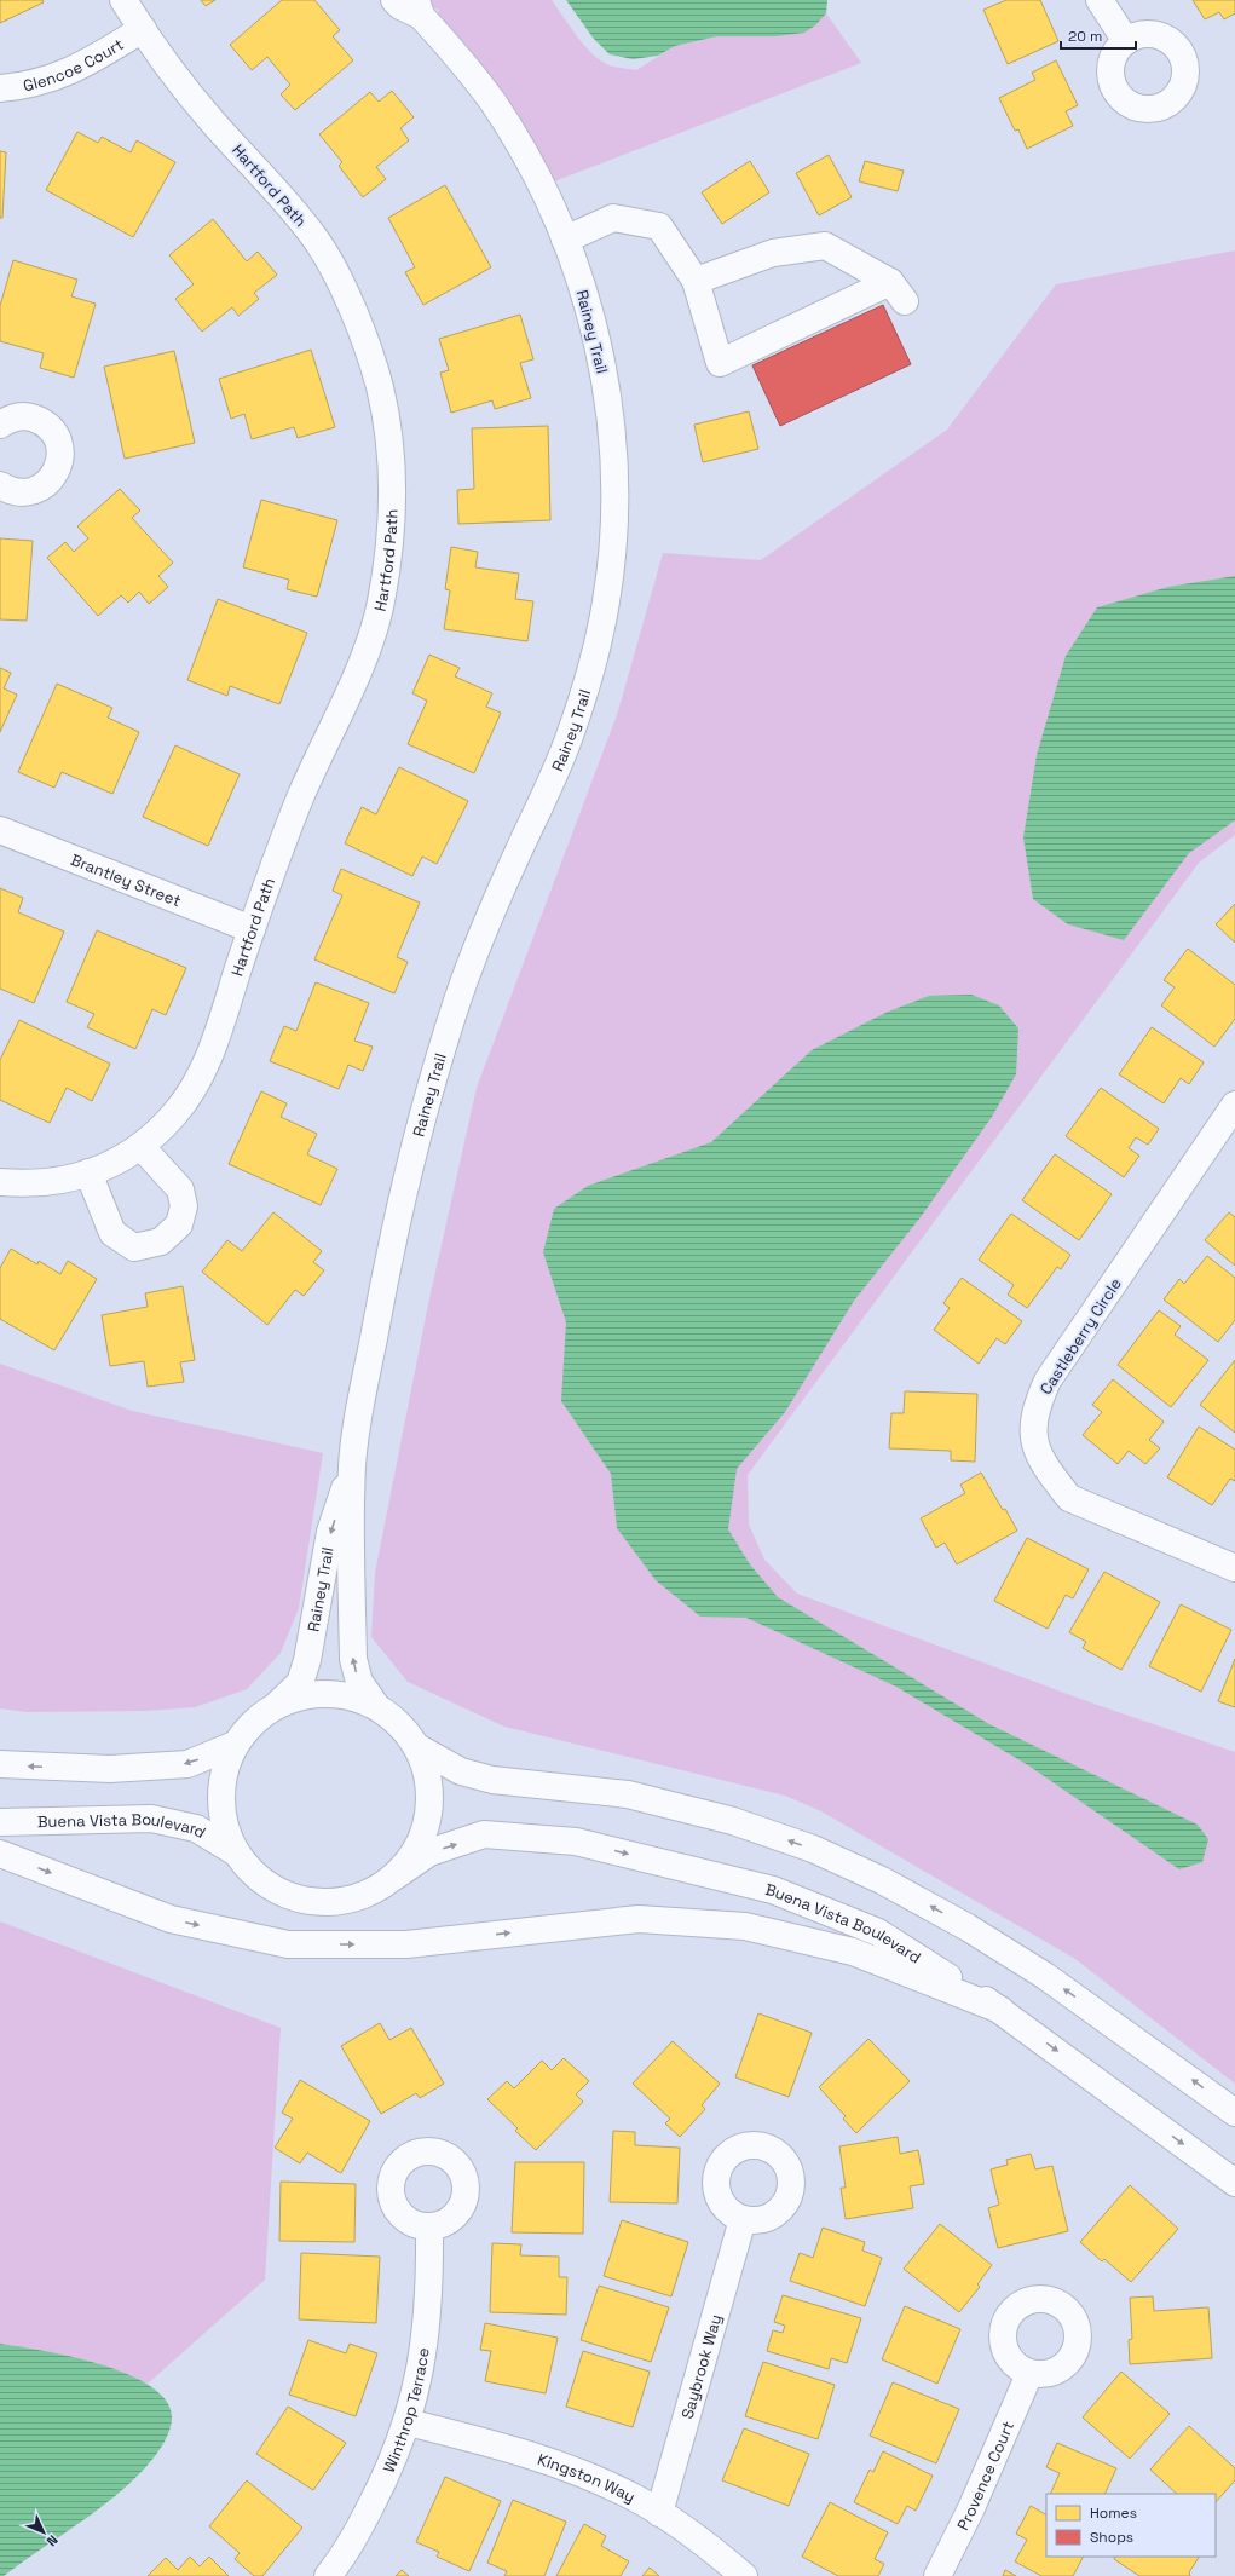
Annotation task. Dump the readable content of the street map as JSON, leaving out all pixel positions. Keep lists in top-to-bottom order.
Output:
{
  "streets": {
    "street": [
      "Glencoe Court",
      "Hartford Path",
      "Rainey Trail",
      "Brantley Street",
      "Castleberry Circle",
      "Buena Vista Boulevard",
      "Saybrook Way",
      "Winthrop Terrace",
      "Provence Court",
      "Kingston Way"
    ]
  },
  "crossings": [
    ["Glencoe Court", "Hartford Path"],
    ["Hartford Path", "Brantley Street"],
    ["Saybrook Way", "Kingston Way"],
    ["Winthrop Terrace", "Kingston Way"]
  ],
  "legend": ["Homes", "Shops"],
  "scale_bar": "20 m",
  "north": "bottom right"
}
